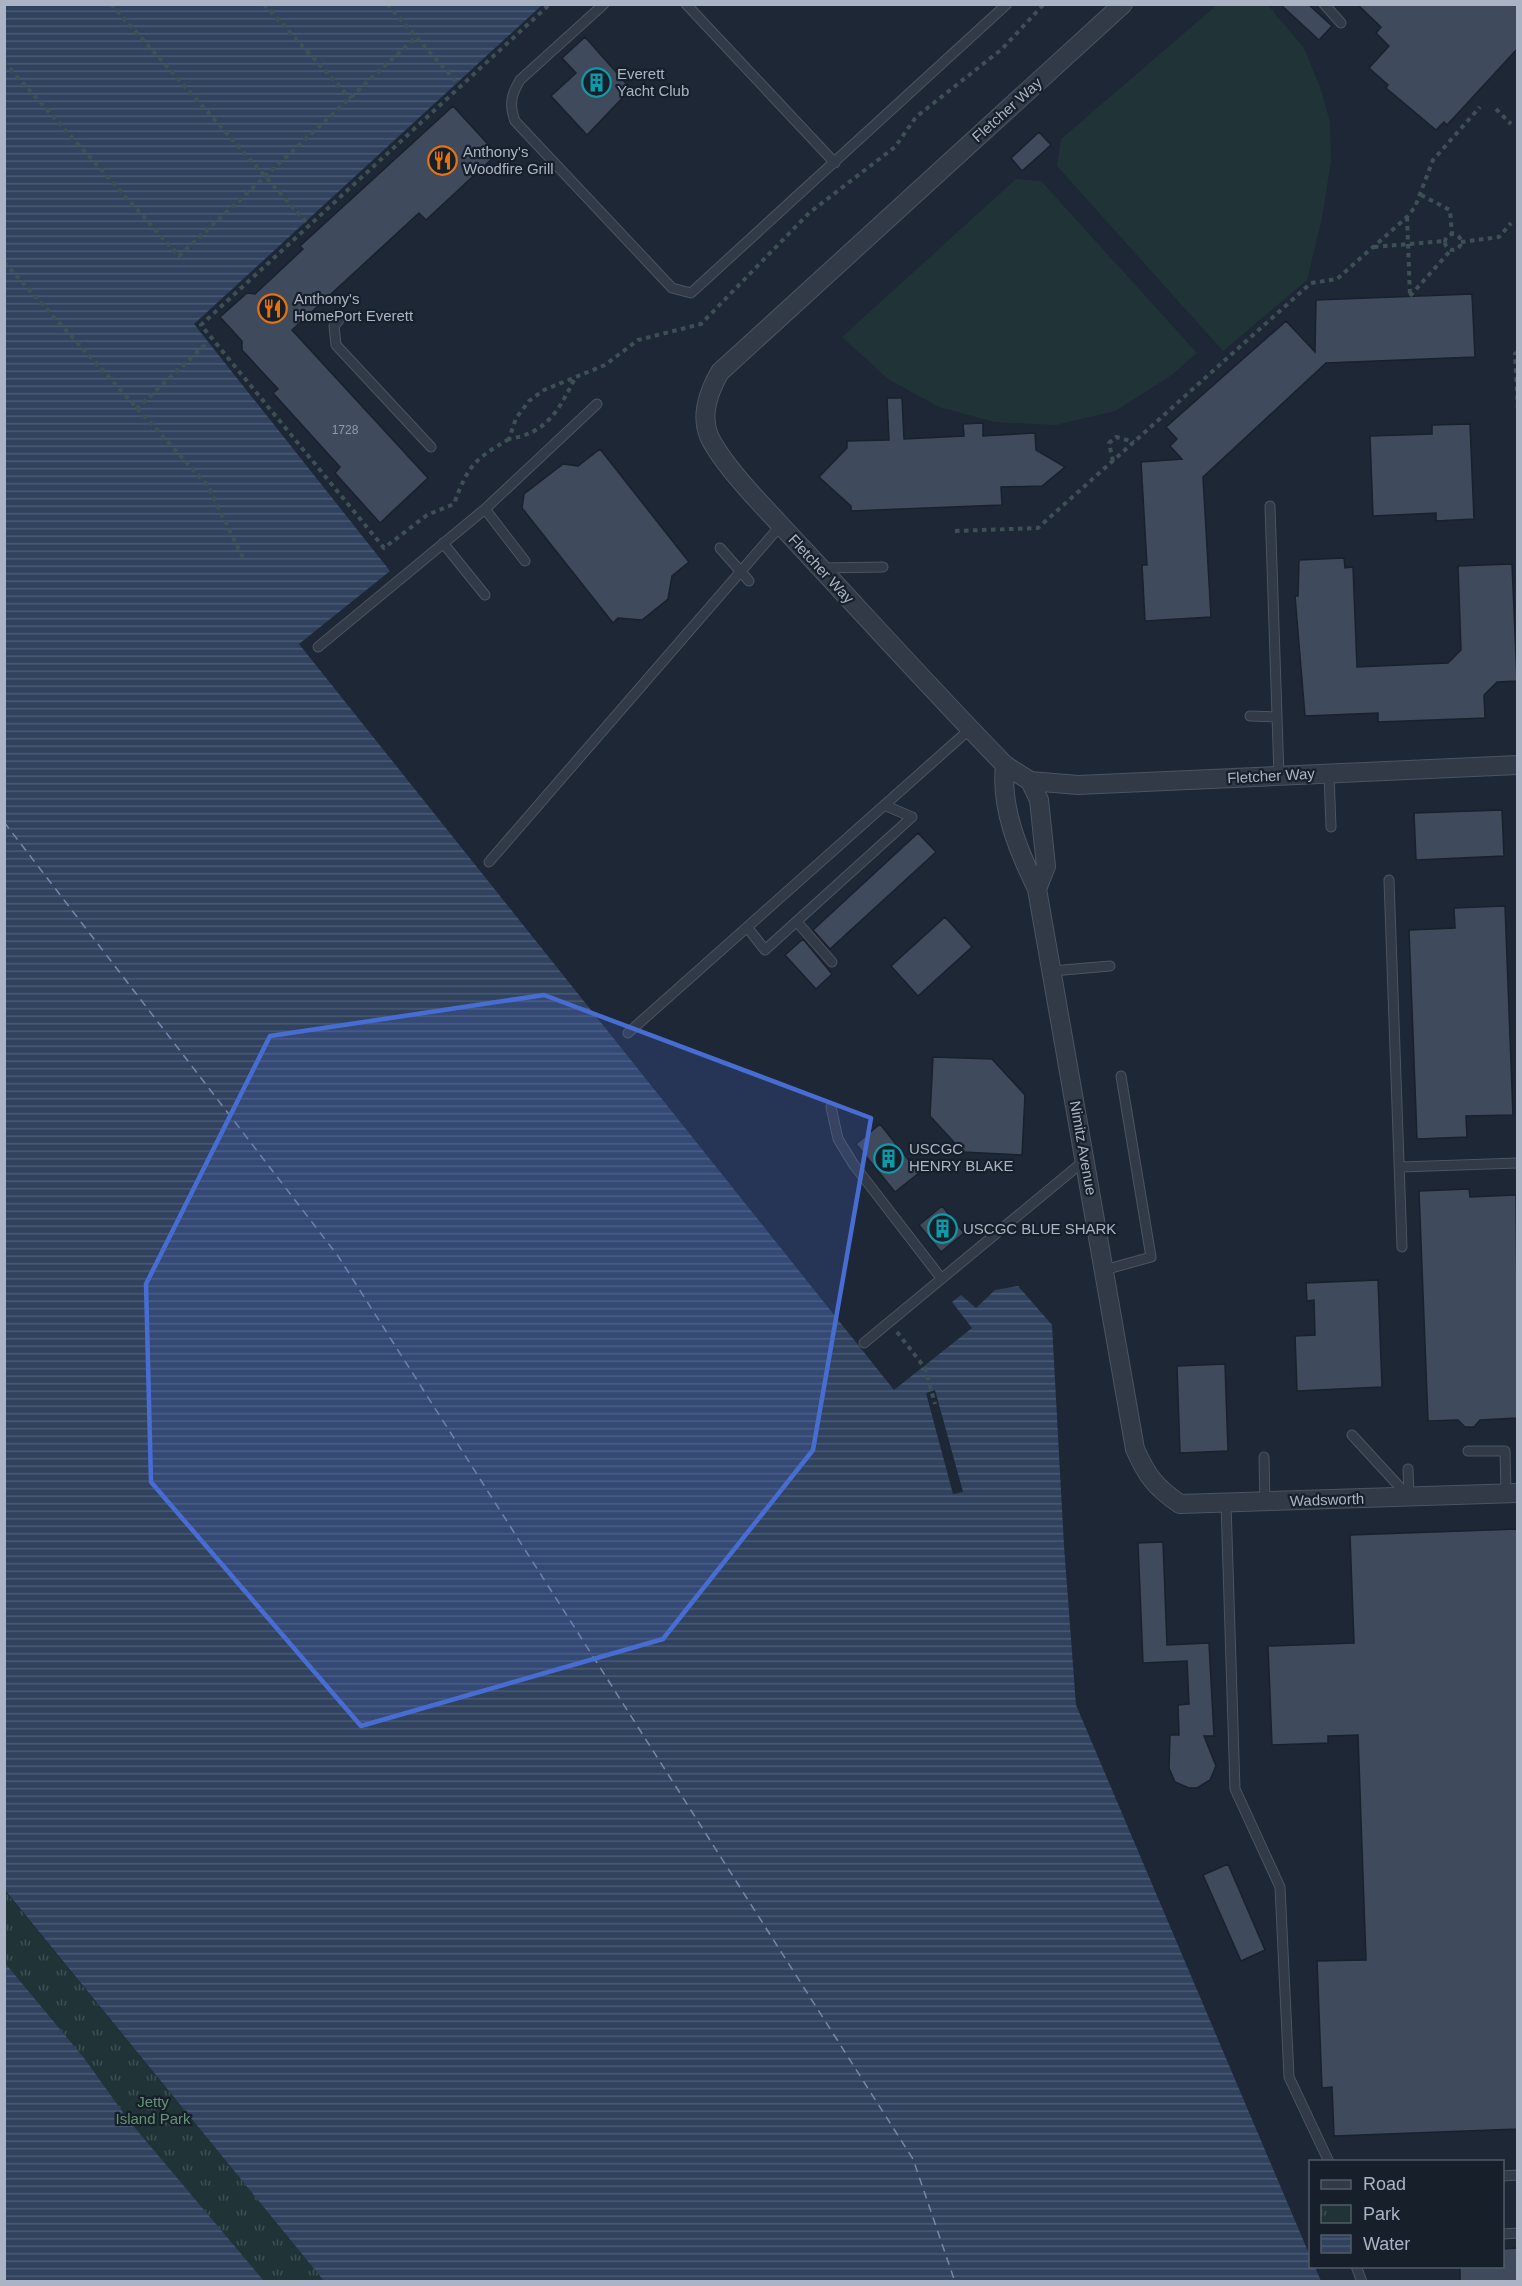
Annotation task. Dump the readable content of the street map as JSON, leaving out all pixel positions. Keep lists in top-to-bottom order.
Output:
{
  "streets": {
    "street": ["Fletcher Way", "Nimitz Avenue", "Wadsworth"]
  },
  "crossings": [
    ["Fletcher Way", "Nimitz Avenue"],
    ["Nimitz Avenue", "Wadsworth"]
  ],
  "parks": ["Jetty Island Park"],
  "places": {
    "building": ["Everett Yacht Club", "USCGC HENRY BLAKE", "USCGC BLUE SHARK"],
    "restaurant": ["Anthony's Woodfire Grill", "Anthony's HomePort Everett"]
  },
  "house_numbers": ["1728"],
  "legend": ["Road", "Park", "Water"]
}
